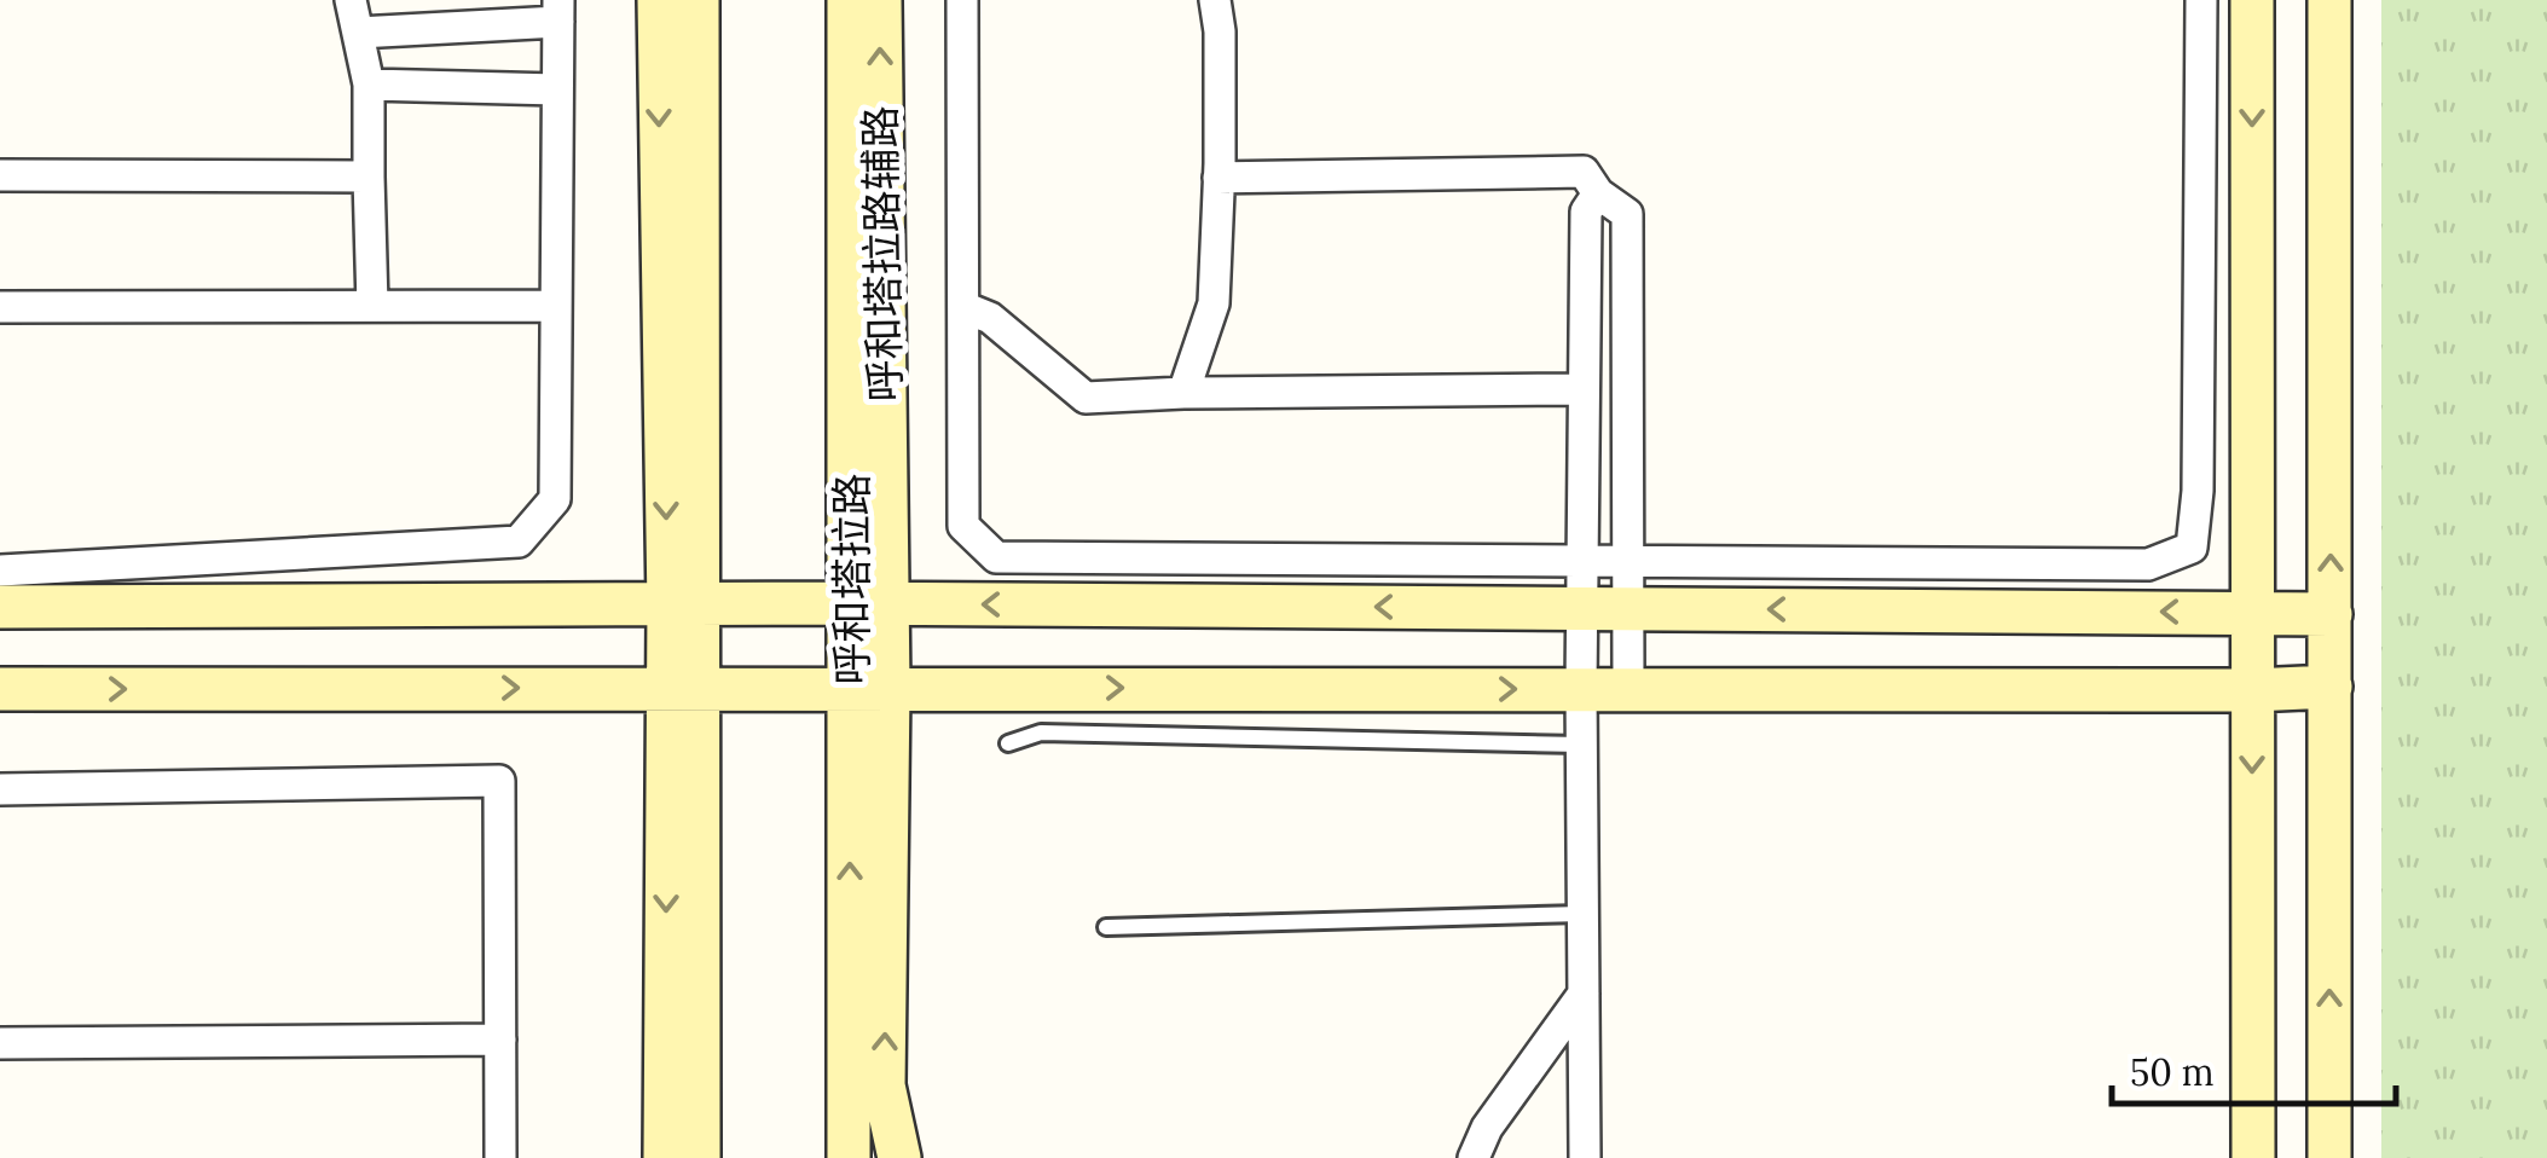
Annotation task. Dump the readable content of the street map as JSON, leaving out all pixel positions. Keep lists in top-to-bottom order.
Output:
{
  "streets": {
    "street": ["呼和塔拉路辅路", "呼和塔拉路"]
  },
  "crossings": [
    ["呼和塔拉路辅路", "呼和塔拉路"]
  ],
  "scale_bar": "50 m"
}
